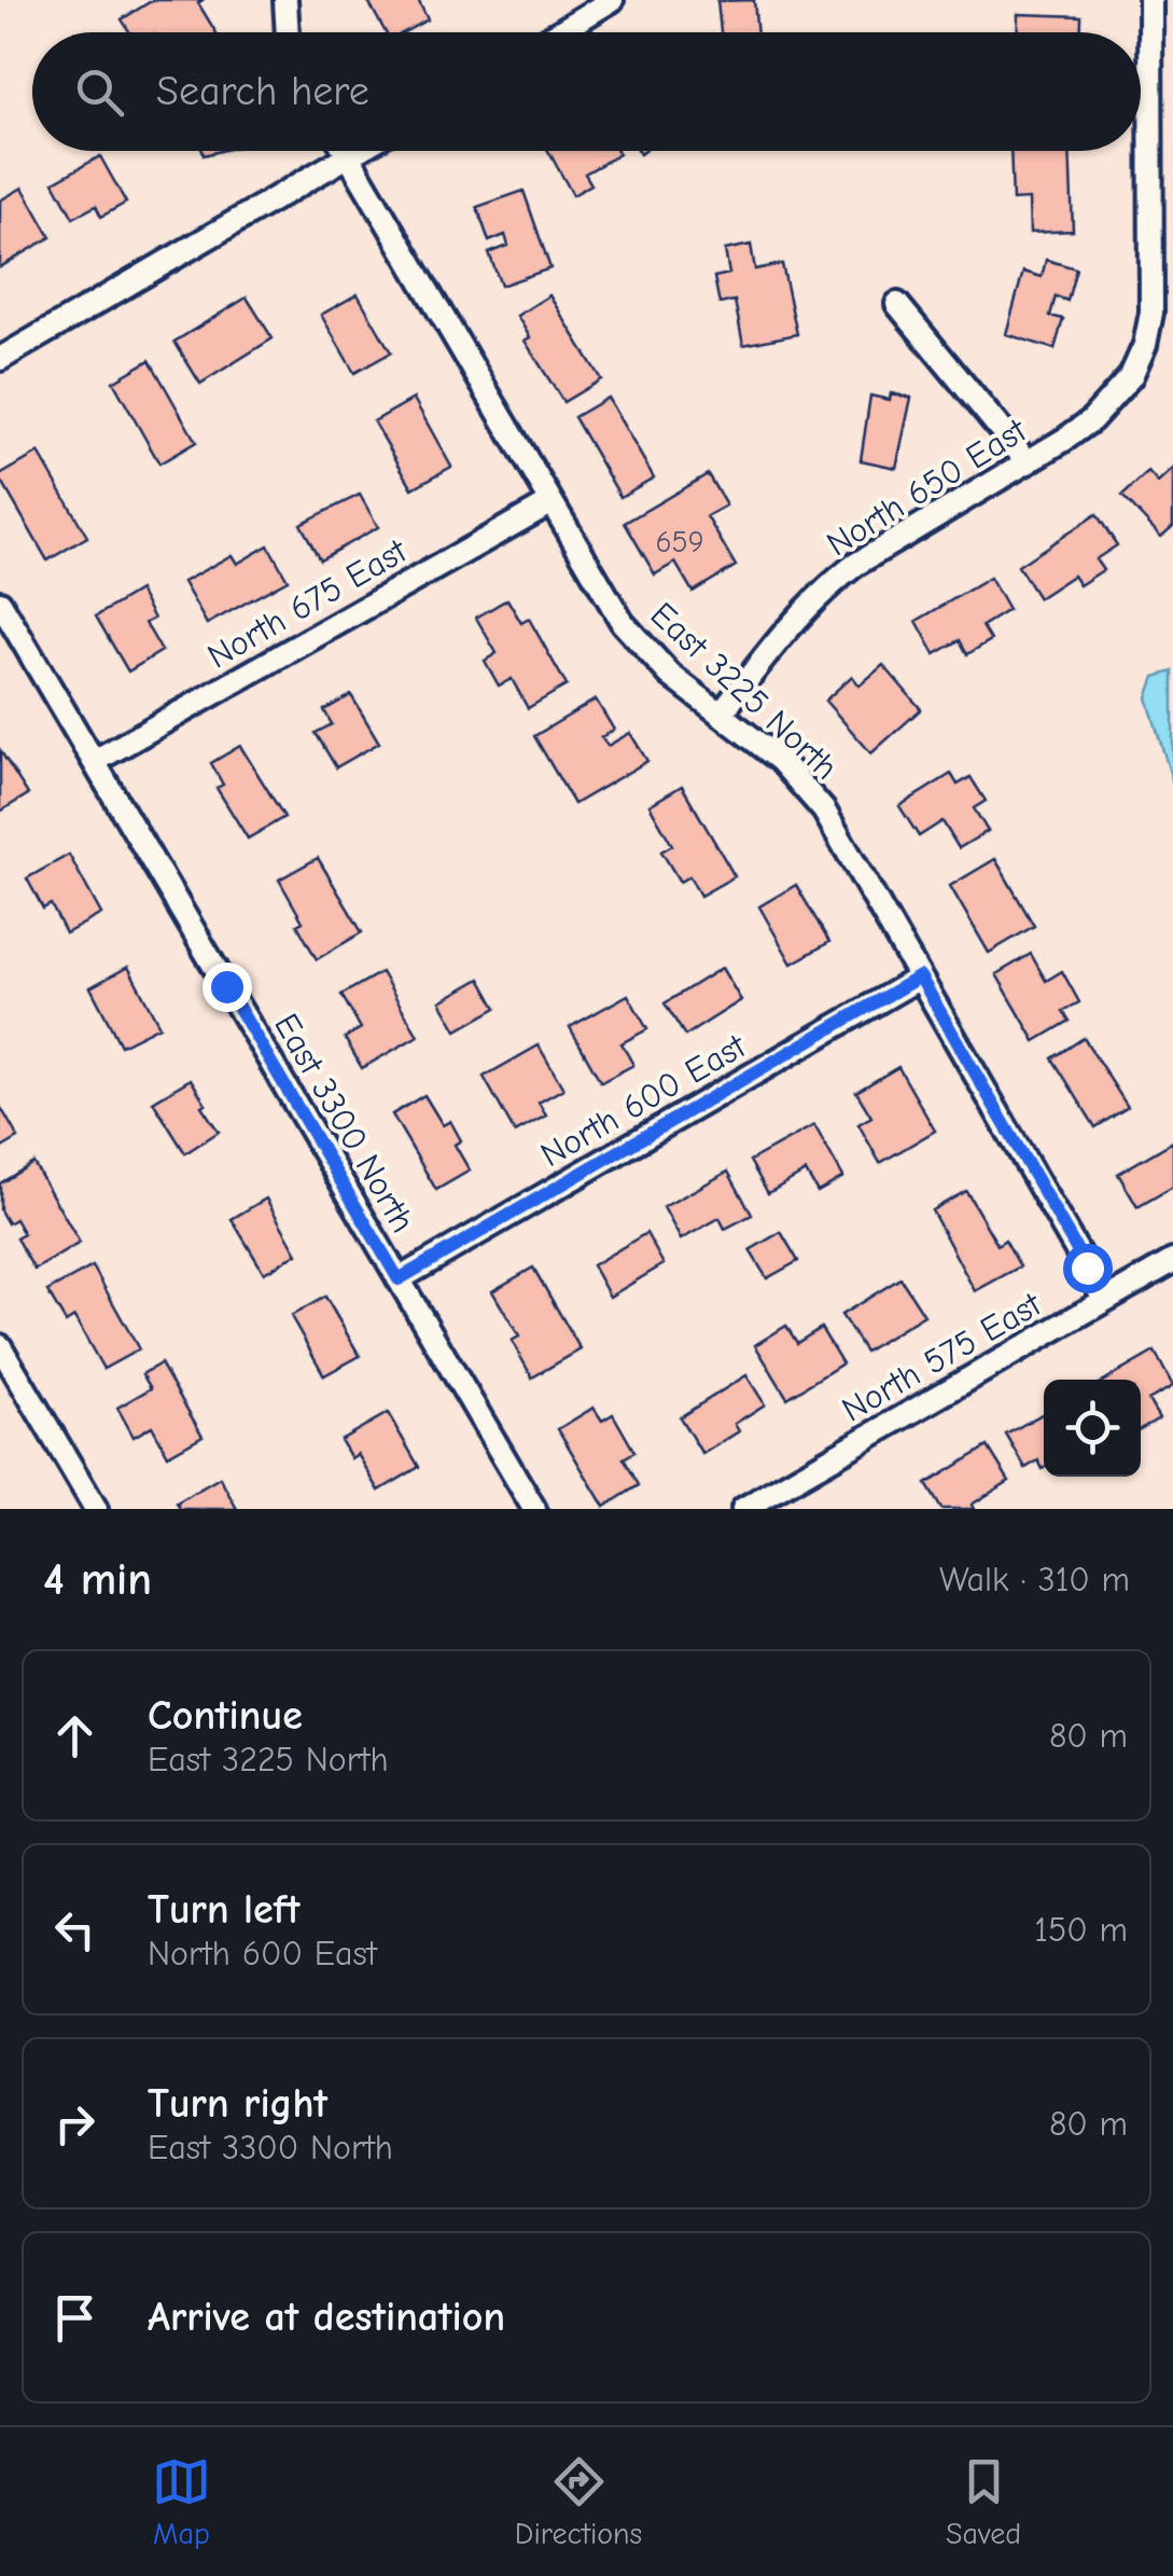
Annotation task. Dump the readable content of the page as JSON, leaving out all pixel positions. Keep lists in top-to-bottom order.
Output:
{
  "streets": {
    "street": [
      "North 650 East",
      "North 675 East",
      "East 3225 North",
      "North 600 East",
      "East 3300 North",
      "North 575 East"
    ]
  },
  "crossings": [
    ["North 650 East", "East 3225 North"],
    ["North 675 East", "East 3225 North"],
    ["North 675 East", "East 3300 North"],
    ["East 3225 North", "North 600 East"],
    ["East 3225 North", "North 575 East"],
    ["North 600 East", "East 3300 North"]
  ],
  "house_numbers": ["659"],
  "page": {
    "search": "Search here",
    "heading": ["4 min", "Walk · 310 m"],
    "list": [
      ["Continue", "East 3225 North", "80 m"],
      ["Turn left", "North 600 East", "150 m"],
      ["Turn right", "East 3300 North", "80 m"],
      "Arrive at destination"
    ],
    "nav": ["Map", "Directions", "Saved"]
  }
}
